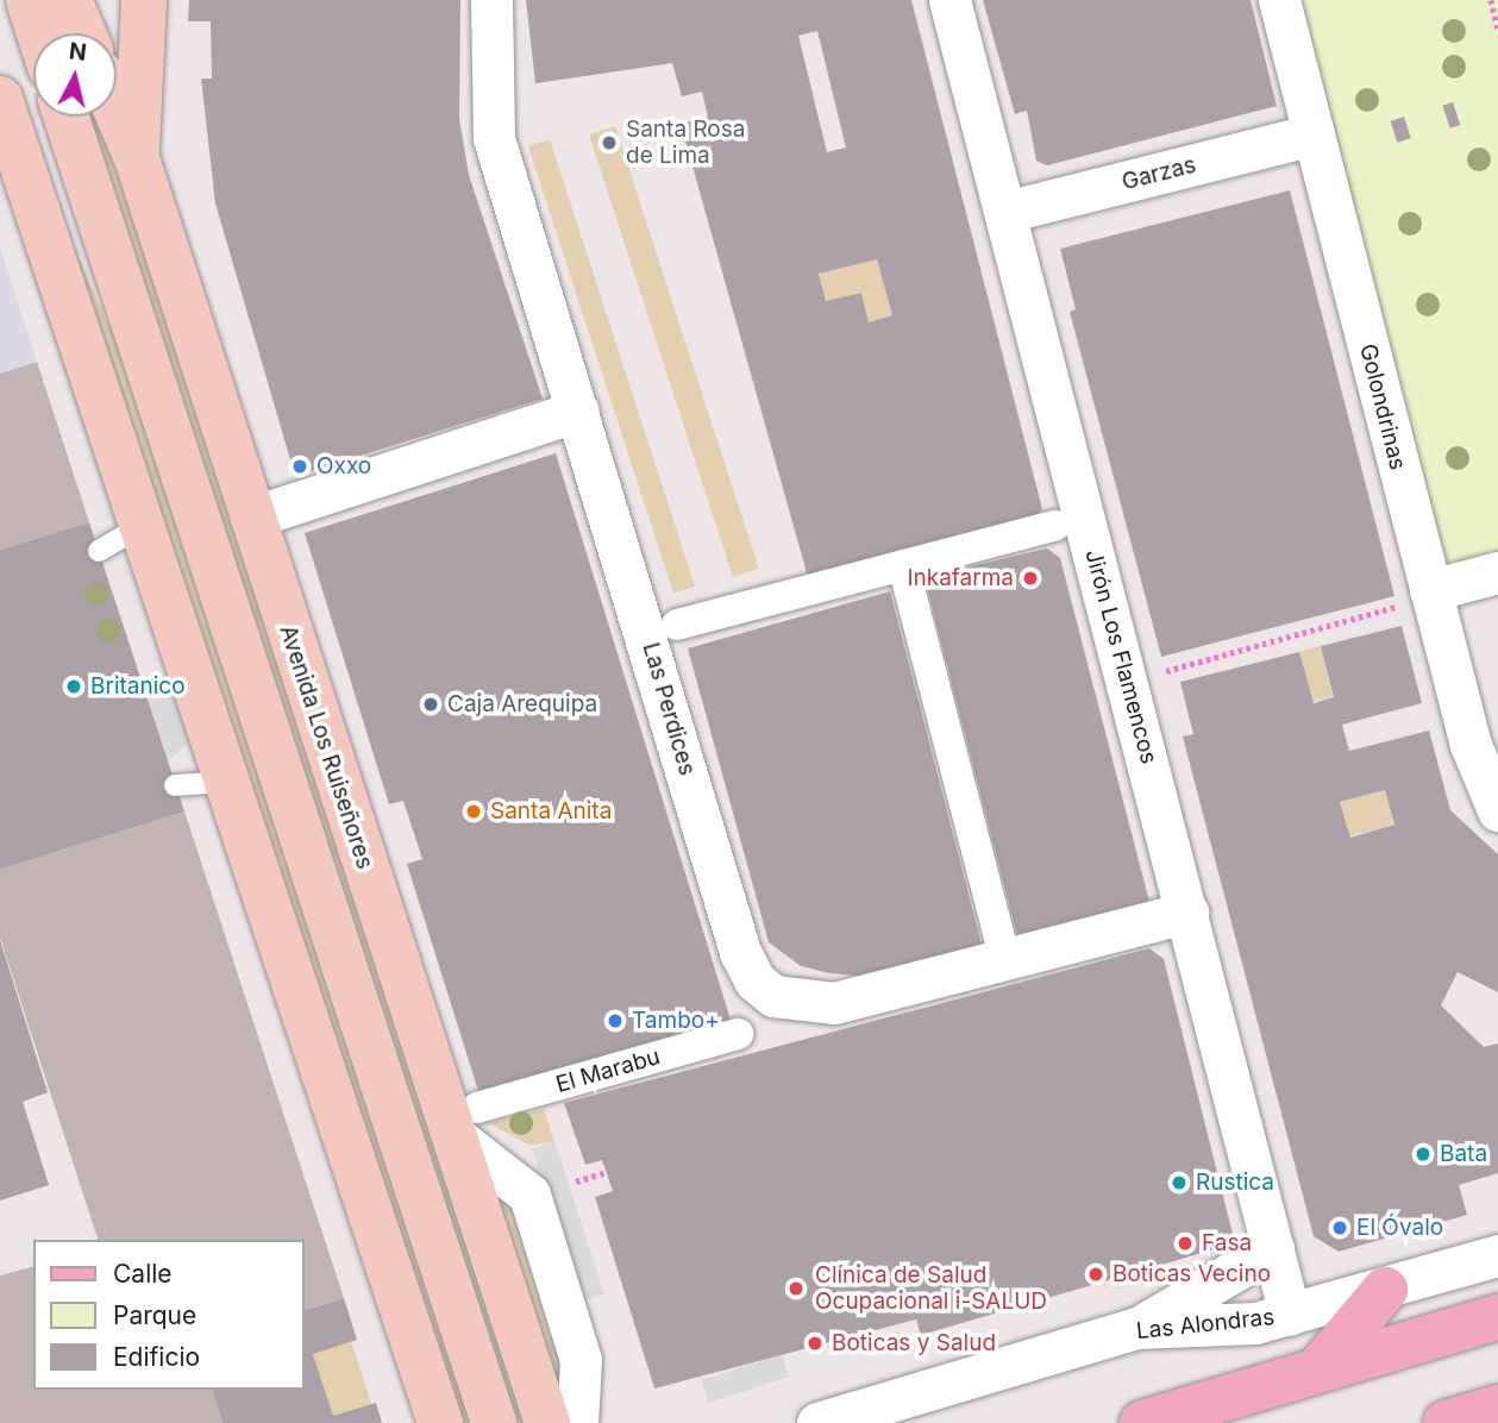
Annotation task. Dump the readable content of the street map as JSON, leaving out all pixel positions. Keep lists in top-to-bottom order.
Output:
{
  "streets": {
    "main road": ["Avenida Los Ruiseñores"],
    "street": [
      "Garzas",
      "Golondrinas",
      "Jirón Los Flamencos",
      "Las Perdices",
      "El Marabu",
      "Las Alondras"
    ]
  },
  "crossings": [
    ["Garzas", "Golondrinas"],
    ["Garzas", "Jirón Los Flamencos"],
    ["Jirón Los Flamencos", "Las Perdices"],
    ["Jirón Los Flamencos", "Las Alondras"],
    ["Avenida Los Ruiseñores", "El Marabu"]
  ],
  "places": [
    "Santa Rosa de Lima",
    "Oxxo",
    "Inkafarma",
    "Britanico",
    "Caja Arequipa",
    "Santa Anita",
    "Tambo+",
    "Bata",
    "Rustica",
    "El Óvalo",
    "Fasa",
    "Boticas Vecino",
    "Clínica de Salud Ocupacional i-SALUD",
    "Boticas y Salud"
  ],
  "legend": ["Calle", "Parque", "Edificio"],
  "north": "top"
}
